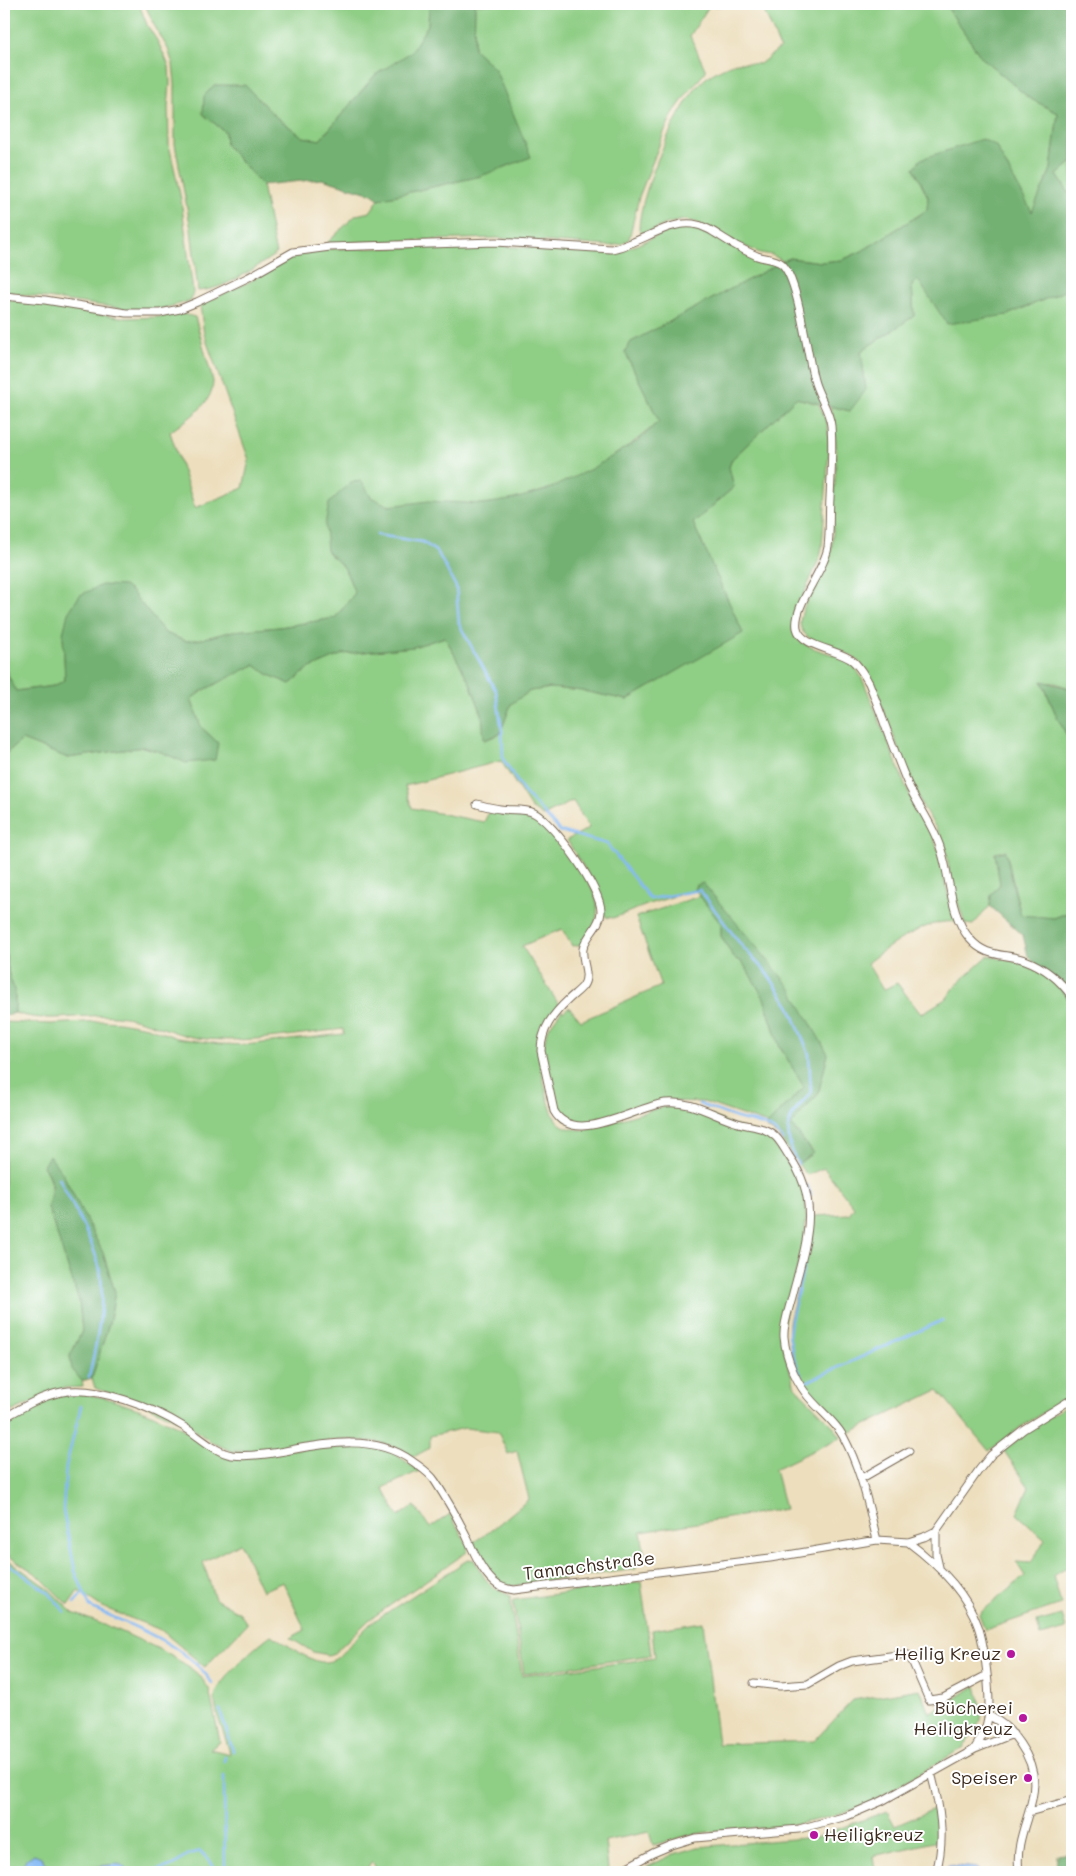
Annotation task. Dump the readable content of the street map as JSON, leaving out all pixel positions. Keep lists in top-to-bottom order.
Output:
{
  "streets": {
    "street": ["Tannachstraße"]
  },
  "places": [
    "Heilig Kreuz",
    "Bücherei Heiligkreuz",
    "Speiser",
    "Heiligkreuz"
  ]
}
